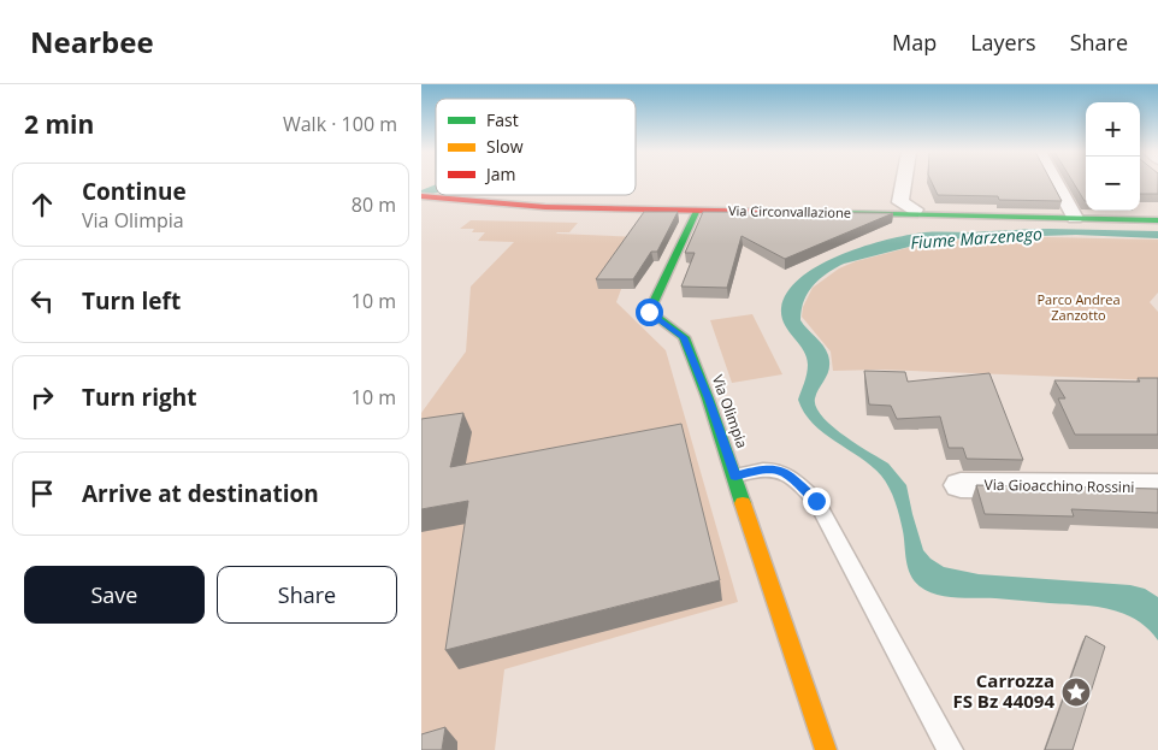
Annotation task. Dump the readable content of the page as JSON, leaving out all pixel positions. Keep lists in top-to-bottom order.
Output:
{
  "streets": {
    "street": ["Via Circonvallazione", "Via Olimpia", "Via Gioacchino Rossini"]
  },
  "crossings": [
    ["Via Circonvallazione", "Via Olimpia"]
  ],
  "water": ["Fiume Marzenego"],
  "parks": ["Parco Andrea Zanzotto"],
  "places": {
    "place": ["Carrozza FS Bz 44094"]
  },
  "legend": ["Fast", "Slow", "Jam"],
  "page": {
    "header": "Nearbee",
    "nav": ["Map", "Layers", "Share"],
    "heading": ["2 min", "Walk · 100 m"],
    "map_buttons": ["+", "−"],
    "list": [
      ["Continue", "Via Olimpia", "80 m"],
      ["Turn left", "10 m"],
      ["Turn right", "10 m"],
      "Arrive at destination"
    ],
    "buttons": ["Save", "Share"]
  }
}
